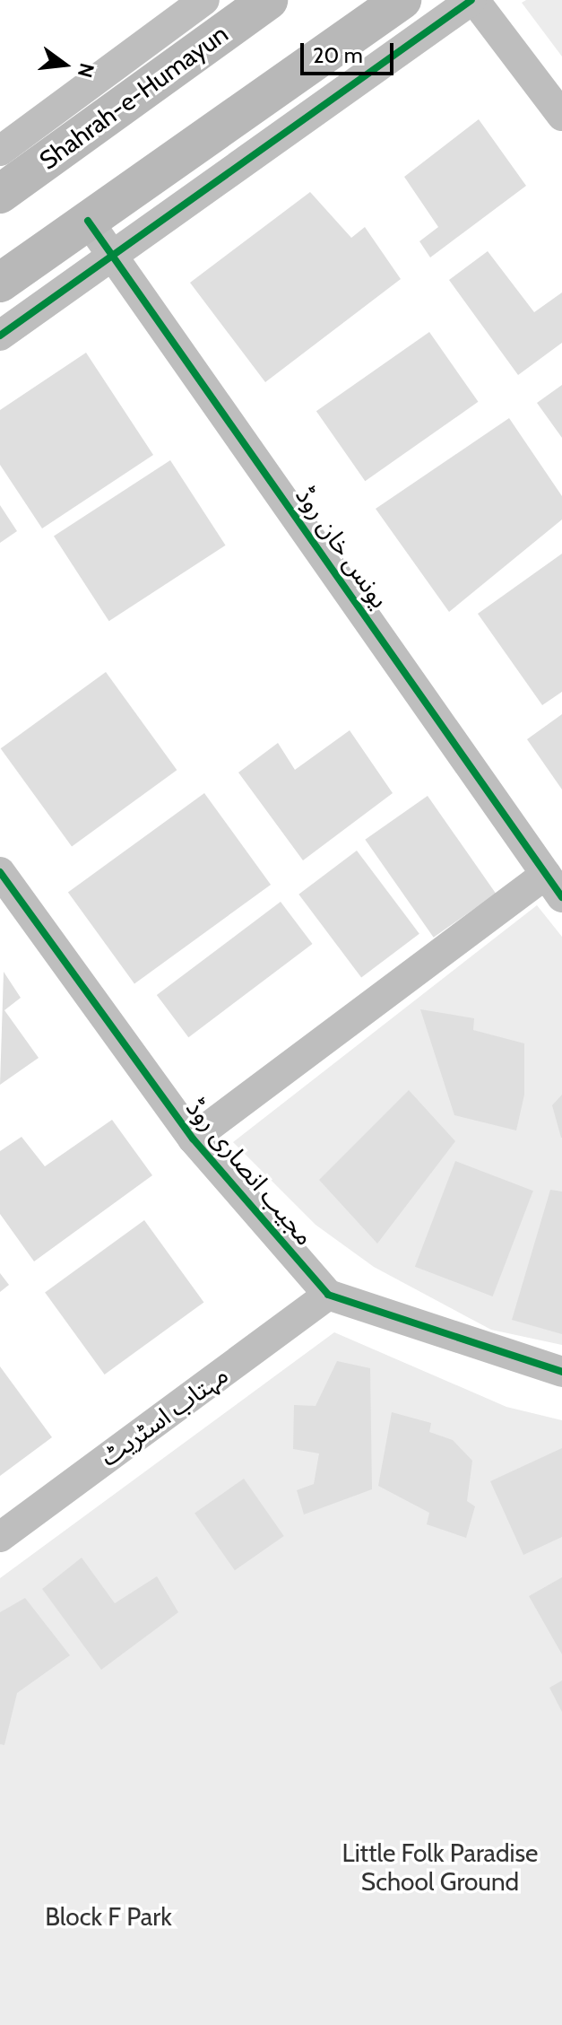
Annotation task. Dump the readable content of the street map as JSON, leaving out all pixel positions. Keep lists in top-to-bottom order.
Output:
{
  "streets": {
    "main road": ["Shahrah-e-Humayun"],
    "street": ["یونس خان روڈ", "مجیب انصاری روڈ", "مہتاب اسٹریٹ"]
  },
  "crossings": [
    ["مجیب انصاری روڈ", "مہتاب اسٹریٹ"]
  ],
  "parks": ["Little Folk Paradise School Ground", "Block F Park"],
  "scale_bar": "20 m",
  "north": "right"
}
